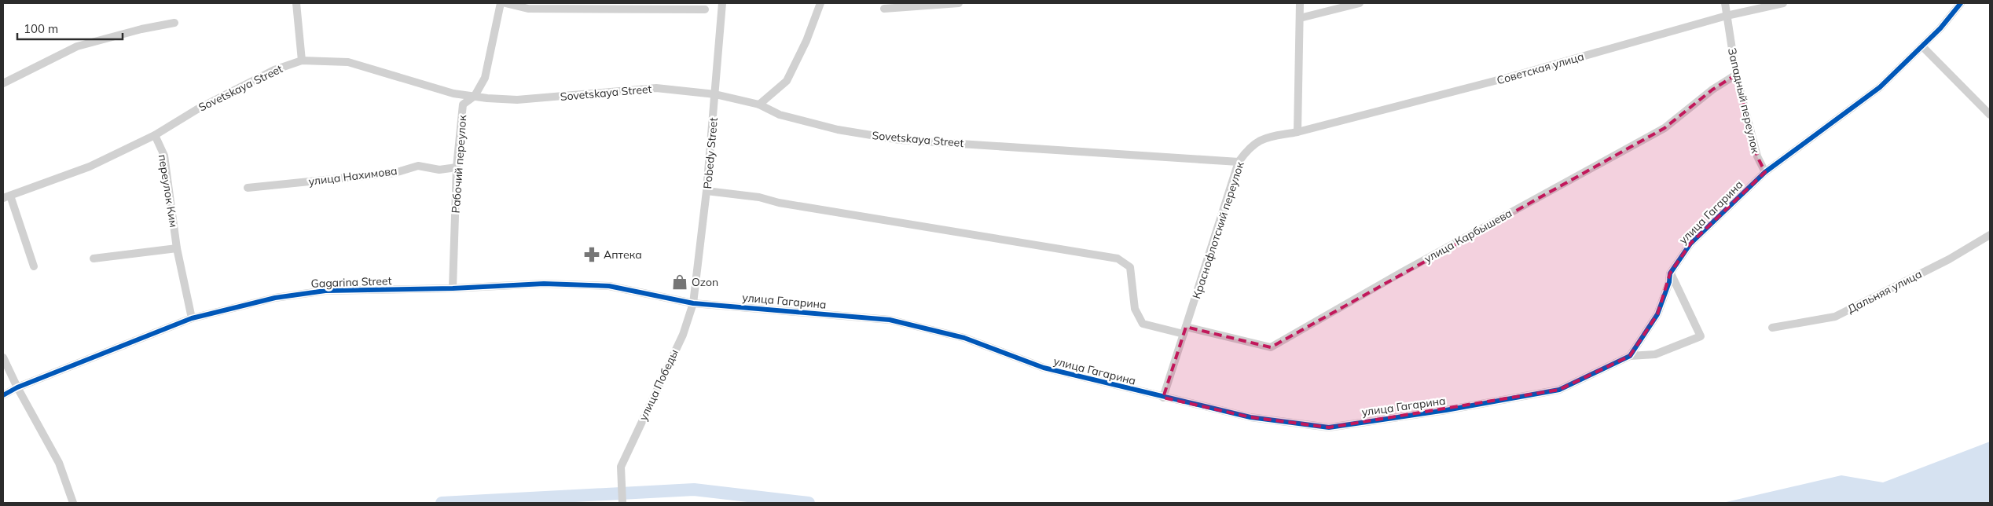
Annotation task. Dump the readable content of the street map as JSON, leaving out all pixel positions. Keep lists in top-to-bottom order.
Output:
{
  "streets": {
    "street": [
      "Советская улица",
      "Sovetskaya Street",
      "Западный переулок",
      "Pobedy Street",
      "Рабочий переулок",
      "улица Нахимова",
      "переулок Ким",
      "улица Гагарина",
      "Краснофлотский переулок",
      "улица Карбышева",
      "Gagarina Street",
      "Дальняя улица",
      "улица Победы"
    ]
  },
  "crossings": [
    ["Советская улица", "Западный переулок"],
    ["Советская улица", "Краснофлотский переулок"],
    ["Sovetskaya Street", "Pobedy Street"],
    ["Sovetskaya Street", "Рабочий переулок"],
    ["Sovetskaya Street", "переулок Ким"],
    ["Sovetskaya Street", "Краснофлотский переулок"],
    ["Западный переулок", "улица Гагарина"],
    ["Западный переулок", "улица Карбышева"],
    ["Pobedy Street", "улица Гагарина"],
    ["Pobedy Street", "улица Карбышева"],
    ["Pobedy Street", "Gagarina Street"],
    ["Pobedy Street", "улица Победы"],
    ["Рабочий переулок", "улица Нахимова"],
    ["Рабочий переулок", "Gagarina Street"],
    ["переулок Ким", "Gagarina Street"],
    ["улица Гагарина", "Краснофлотский переулок"],
    ["улица Гагарина", "Gagarina Street"],
    ["улица Гагарина", "улица Победы"],
    ["Краснофлотский переулок", "улица Карбышева"],
    ["Gagarina Street", "улица Победы"]
  ],
  "places": {
    "pharmacy": ["Аптека"],
    "shop": ["Ozon"]
  },
  "scale_bar": "100 m"
}
